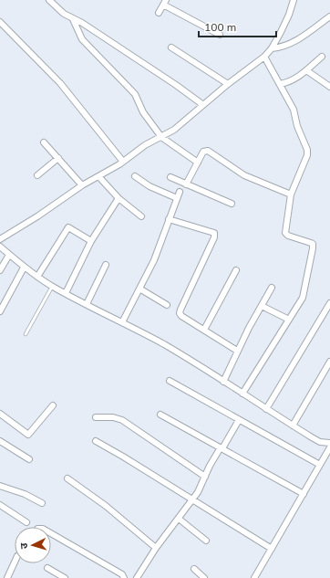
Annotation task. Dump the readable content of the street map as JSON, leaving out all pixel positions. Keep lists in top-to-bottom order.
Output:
{
  "scale_bar": "100 m",
  "north": "left"
}
